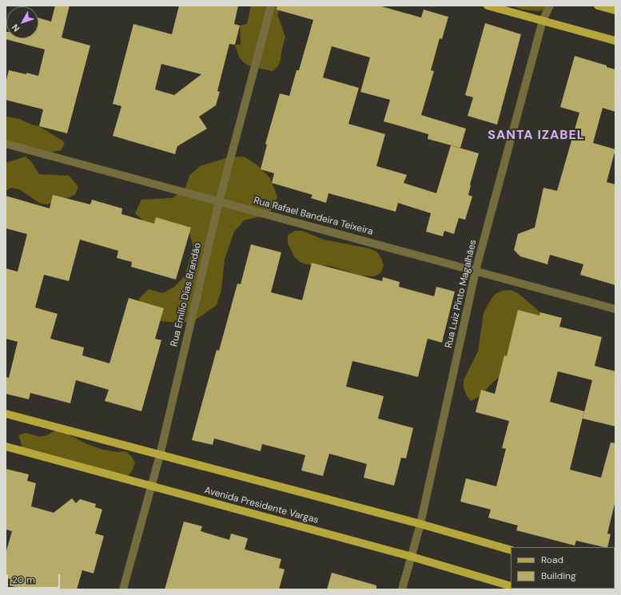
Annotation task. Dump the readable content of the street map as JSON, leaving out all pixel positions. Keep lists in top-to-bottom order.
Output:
{
  "streets": {
    "main road": ["Avenida Presidente Vargas"],
    "street": ["Rua Rafael Bandeira Teixeira", "Rua Luiz Pinto Magalhães", "Rua Emilio Dias Brandão"]
  },
  "crossings": [
    ["Rua Rafael Bandeira Teixeira", "Rua Luiz Pinto Magalhães"],
    ["Rua Rafael Bandeira Teixeira", "Rua Emilio Dias Brandão"],
    ["Rua Luiz Pinto Magalhães", "Avenida Presidente Vargas"],
    ["Rua Emilio Dias Brandão", "Avenida Presidente Vargas"]
  ],
  "districts": ["SANTA IZABEL"],
  "legend": ["Road", "Building"],
  "scale_bar": "20 m",
  "north": "bottom left"
}
